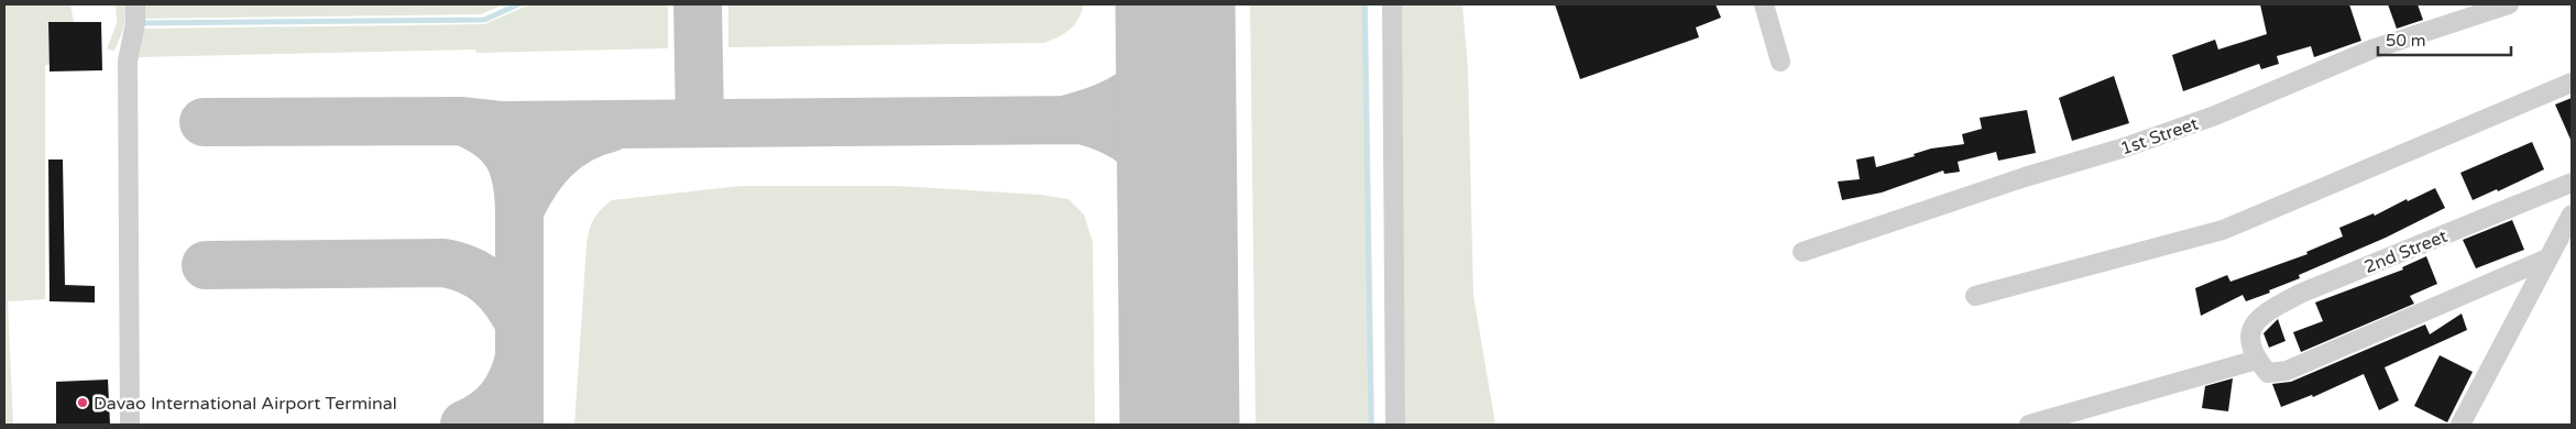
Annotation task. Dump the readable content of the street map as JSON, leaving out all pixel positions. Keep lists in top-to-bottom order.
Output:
{
  "streets": {
    "street": ["1st Street", "2nd Street"]
  },
  "places": ["Davao International Airport Terminal"],
  "scale_bar": "50 m"
}
